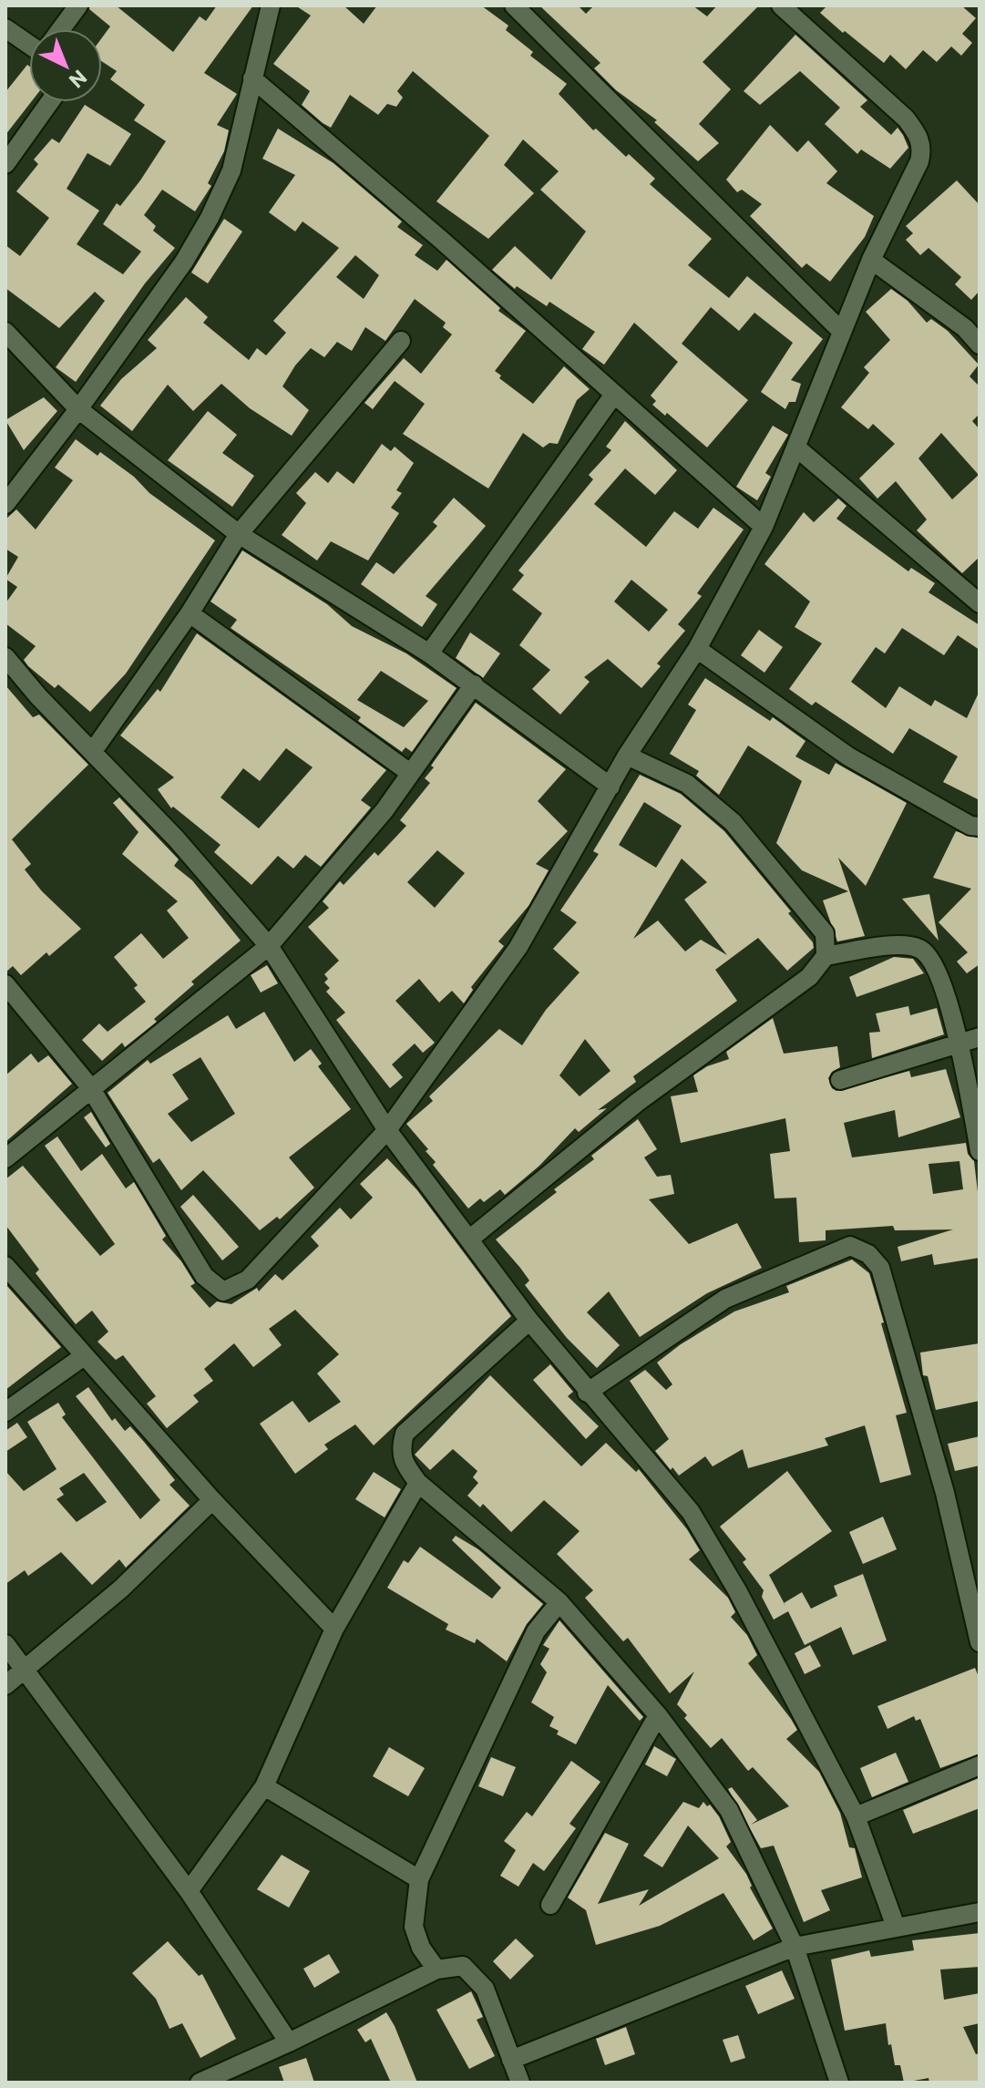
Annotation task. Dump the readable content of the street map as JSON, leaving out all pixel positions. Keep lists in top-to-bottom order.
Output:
{
  "north": "bottom right"
}
